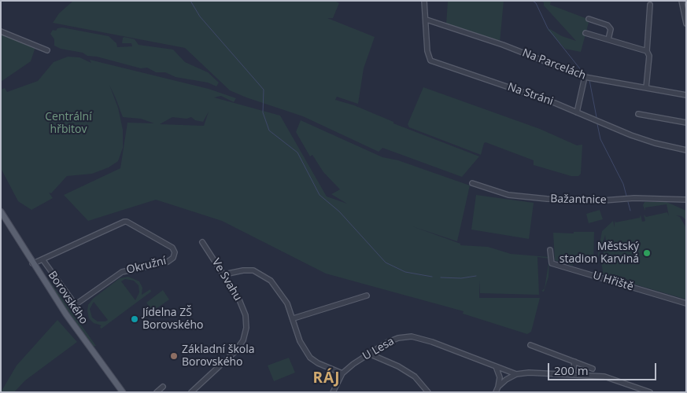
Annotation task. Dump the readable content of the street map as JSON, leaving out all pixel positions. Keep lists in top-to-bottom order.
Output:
{
  "streets": {
    "main road": ["Borovského"],
    "street": [
      "Na Parcelách",
      "Na Stráni",
      "Bažantnice",
      "Okružní",
      "Ve Svahu",
      "U Hřiště",
      "U Lesa"
    ]
  },
  "crossings": [
    ["Na Parcelách", "Na Stráni"],
    ["Okružní", "Borovského"]
  ],
  "districts": ["RÁJ"],
  "parks": ["Centrální hřbitov"],
  "places": ["Městský stadion Karviná", "Jídelna ZŠ Borovského", "Základní škola Borovského"],
  "scale_bar": "200 m"
}
